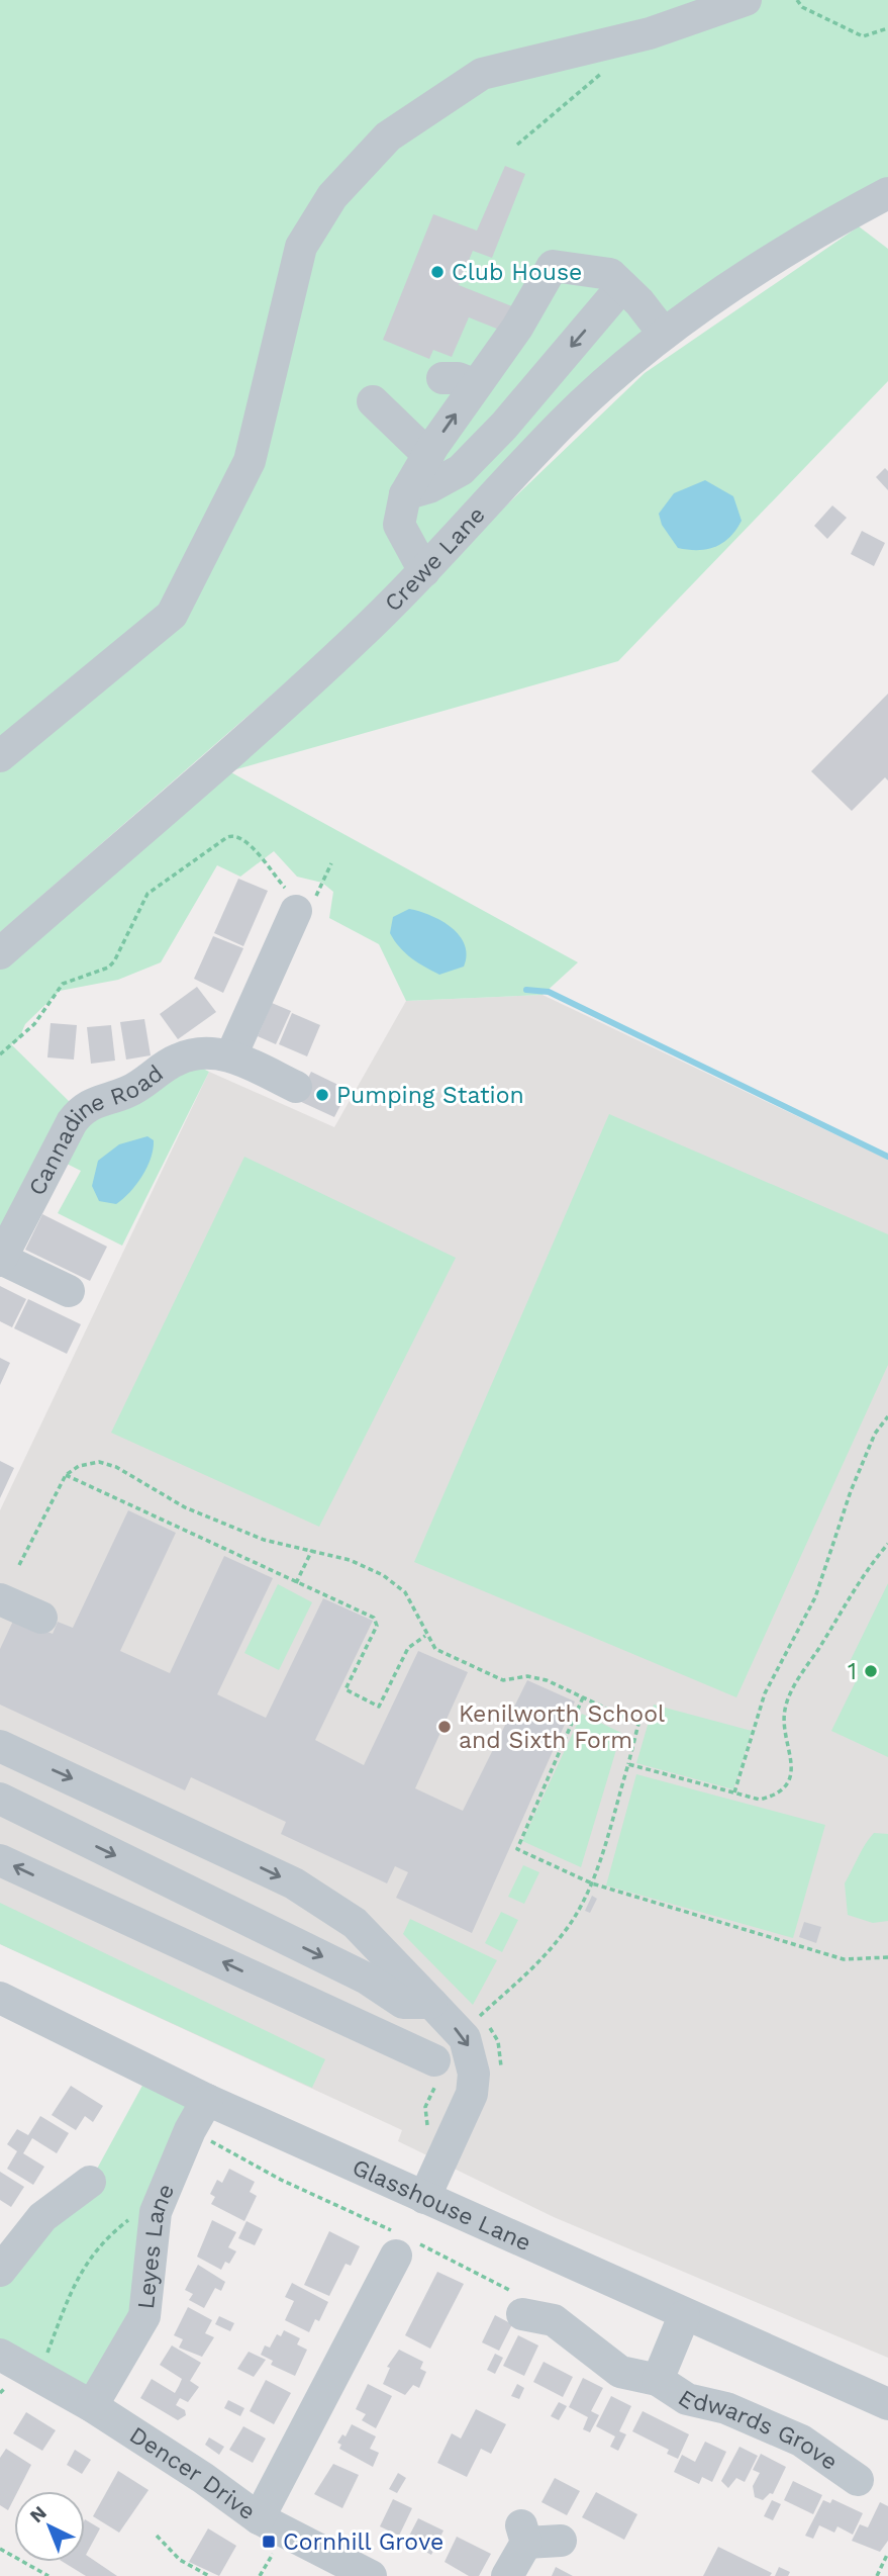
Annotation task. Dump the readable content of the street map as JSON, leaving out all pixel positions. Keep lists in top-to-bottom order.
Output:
{
  "streets": {
    "street": [
      "Crewe Lane",
      "Cannadine Road",
      "Glasshouse Lane",
      "Leyes Lane",
      "Edwards Grove",
      "Dencer Drive"
    ]
  },
  "crossings": [
    ["Glasshouse Lane", "Leyes Lane"],
    ["Glasshouse Lane", "Edwards Grove"],
    ["Leyes Lane", "Dencer Drive"]
  ],
  "places": {
    "other": [
      "Club House",
      "Pumping Station",
      "1",
      "Kenilworth School and Sixth Form"
    ],
    "transit": ["Cornhill Grove"]
  },
  "north": "top left"
}
